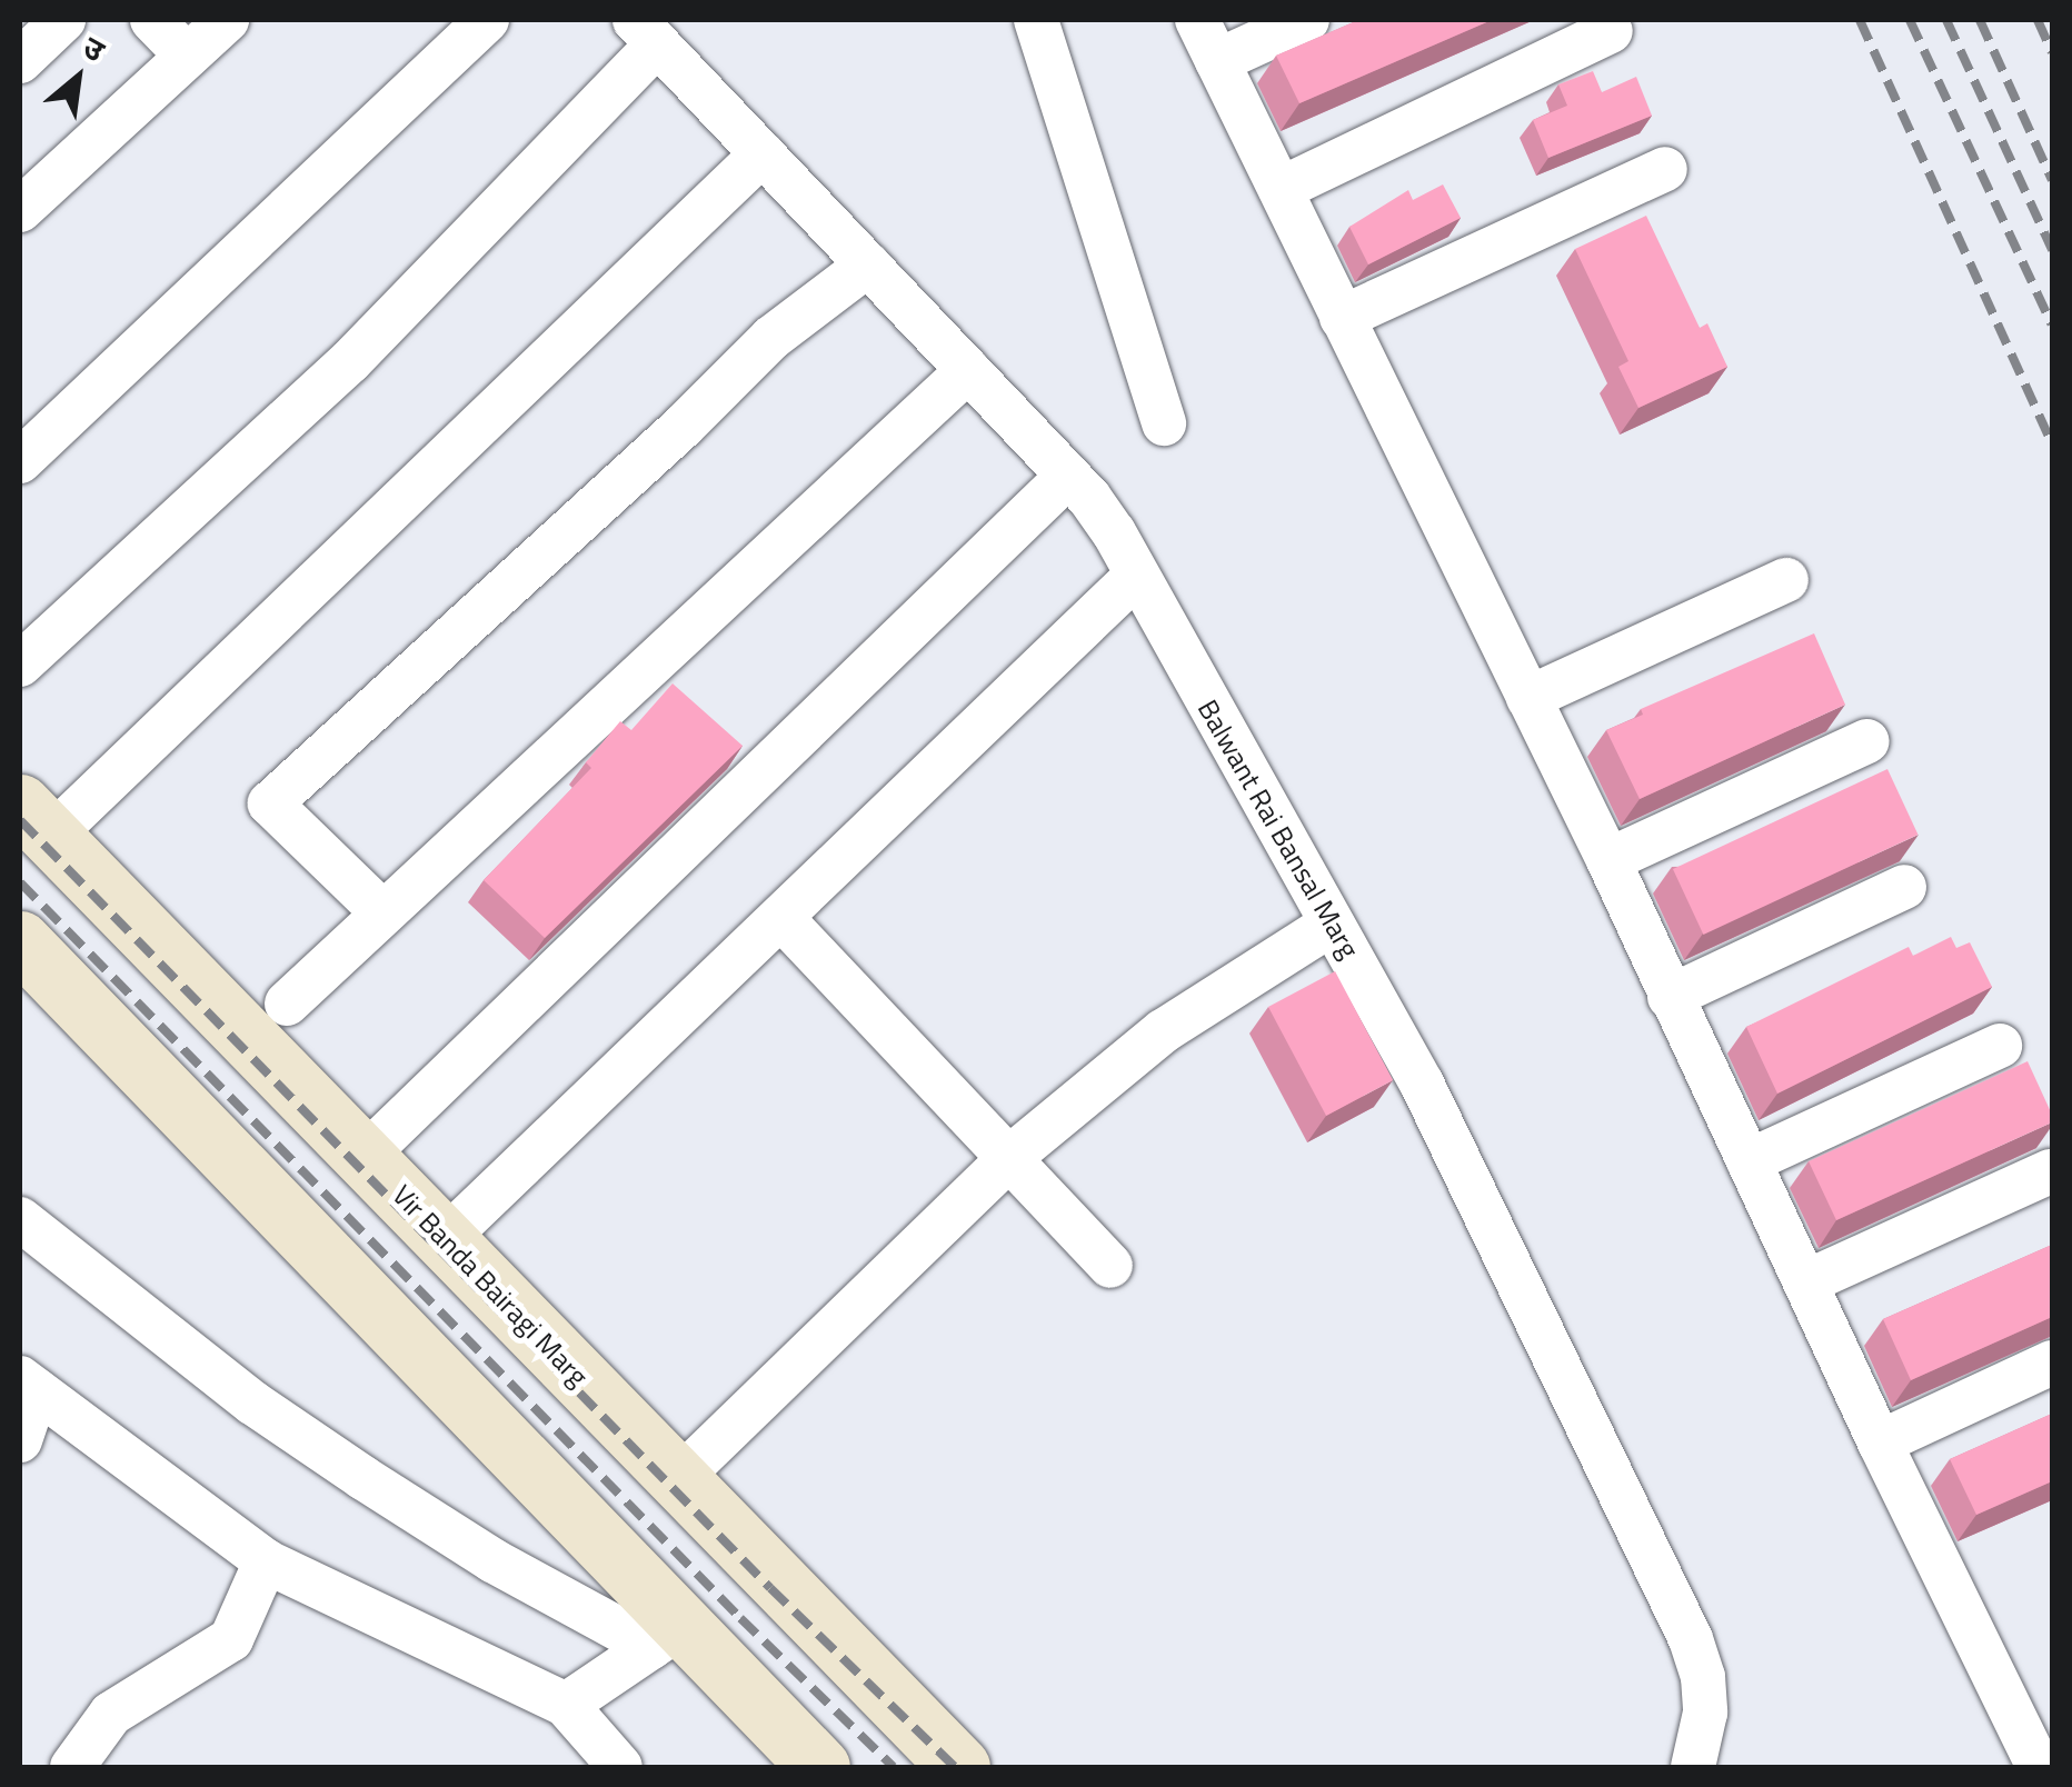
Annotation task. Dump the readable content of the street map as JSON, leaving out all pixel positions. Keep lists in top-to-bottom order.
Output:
{
  "streets": {
    "main road": ["Vir Banda Bairagi Marg"],
    "street": ["Balwant Rai Bansal Marg"]
  },
  "north": "top right"
}
